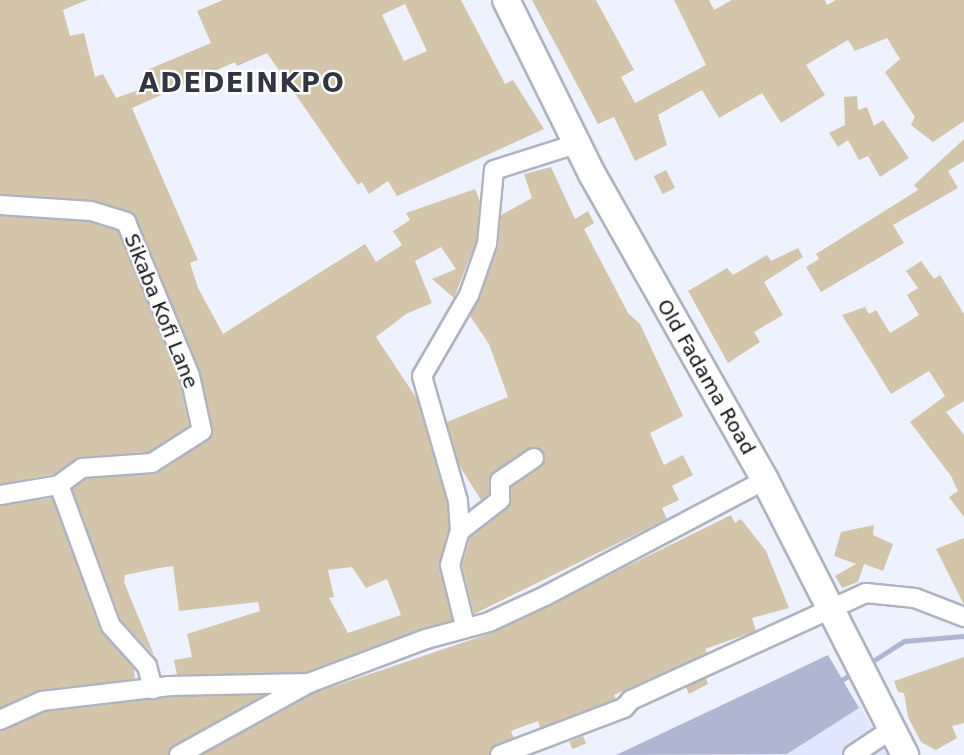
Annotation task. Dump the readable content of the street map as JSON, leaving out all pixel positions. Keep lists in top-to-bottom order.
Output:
{
  "streets": {
    "street": ["Sikaba Kofi Lane", "Old Fadama Road"]
  },
  "districts": ["ADEDEINKPO"]
}
